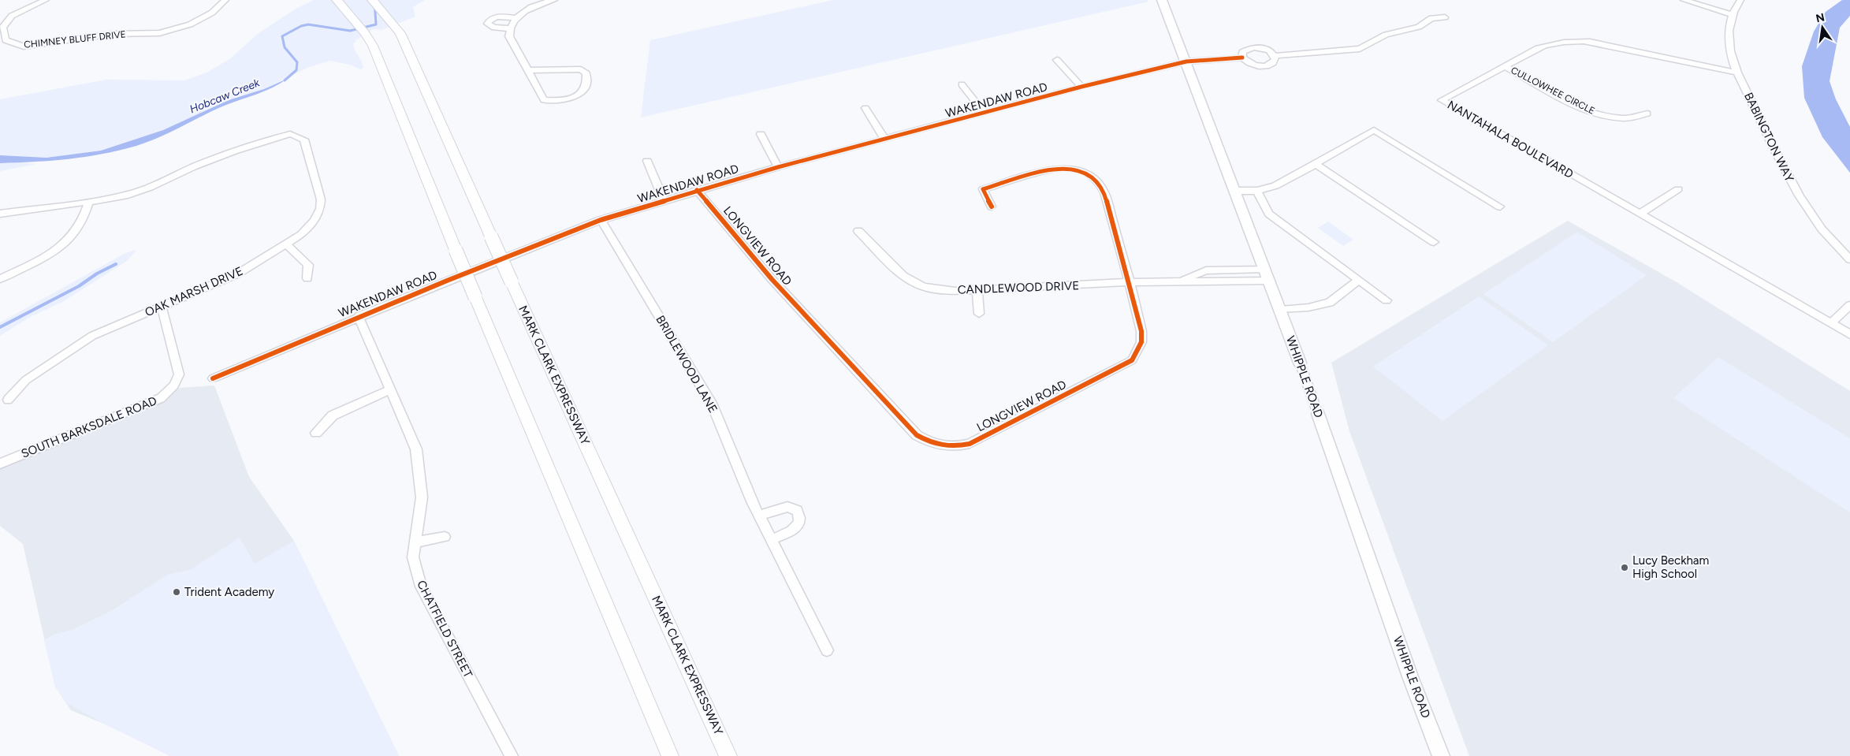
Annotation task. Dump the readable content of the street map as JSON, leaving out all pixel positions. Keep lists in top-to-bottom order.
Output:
{
  "streets": {
    "highway": ["MARK CLARK EXPRESSWAY"],
    "main road": ["WHIPPLE ROAD"],
    "street": [
      "CHIMNEY BLUFF DRIVE",
      "CULLOWHEE CIRCLE",
      "WAKENDAW ROAD",
      "BABINGTON WAY",
      "NANTAHALA BOULEVARD",
      "LONGVIEW ROAD",
      "CANDLEWOOD DRIVE",
      "OAK MARSH DRIVE",
      "BRIDLEWOOD LANE",
      "SOUTH BARKSDALE ROAD",
      "CHATFIELD STREET"
    ]
  },
  "crossings": [
    ["CULLOWHEE CIRCLE", "NANTAHALA BOULEVARD"],
    ["WAKENDAW ROAD", "LONGVIEW ROAD"],
    ["WAKENDAW ROAD", "BRIDLEWOOD LANE"],
    ["WAKENDAW ROAD", "WHIPPLE ROAD"],
    ["WAKENDAW ROAD", "CHATFIELD STREET"],
    ["BABINGTON WAY", "NANTAHALA BOULEVARD"],
    ["LONGVIEW ROAD", "CANDLEWOOD DRIVE"],
    ["CANDLEWOOD DRIVE", "WHIPPLE ROAD"],
    ["OAK MARSH DRIVE", "SOUTH BARKSDALE ROAD"]
  ],
  "water": ["Hobcaw Creek"],
  "places": ["Lucy Beckham High School", "Trident Academy"],
  "north": "top"
}
